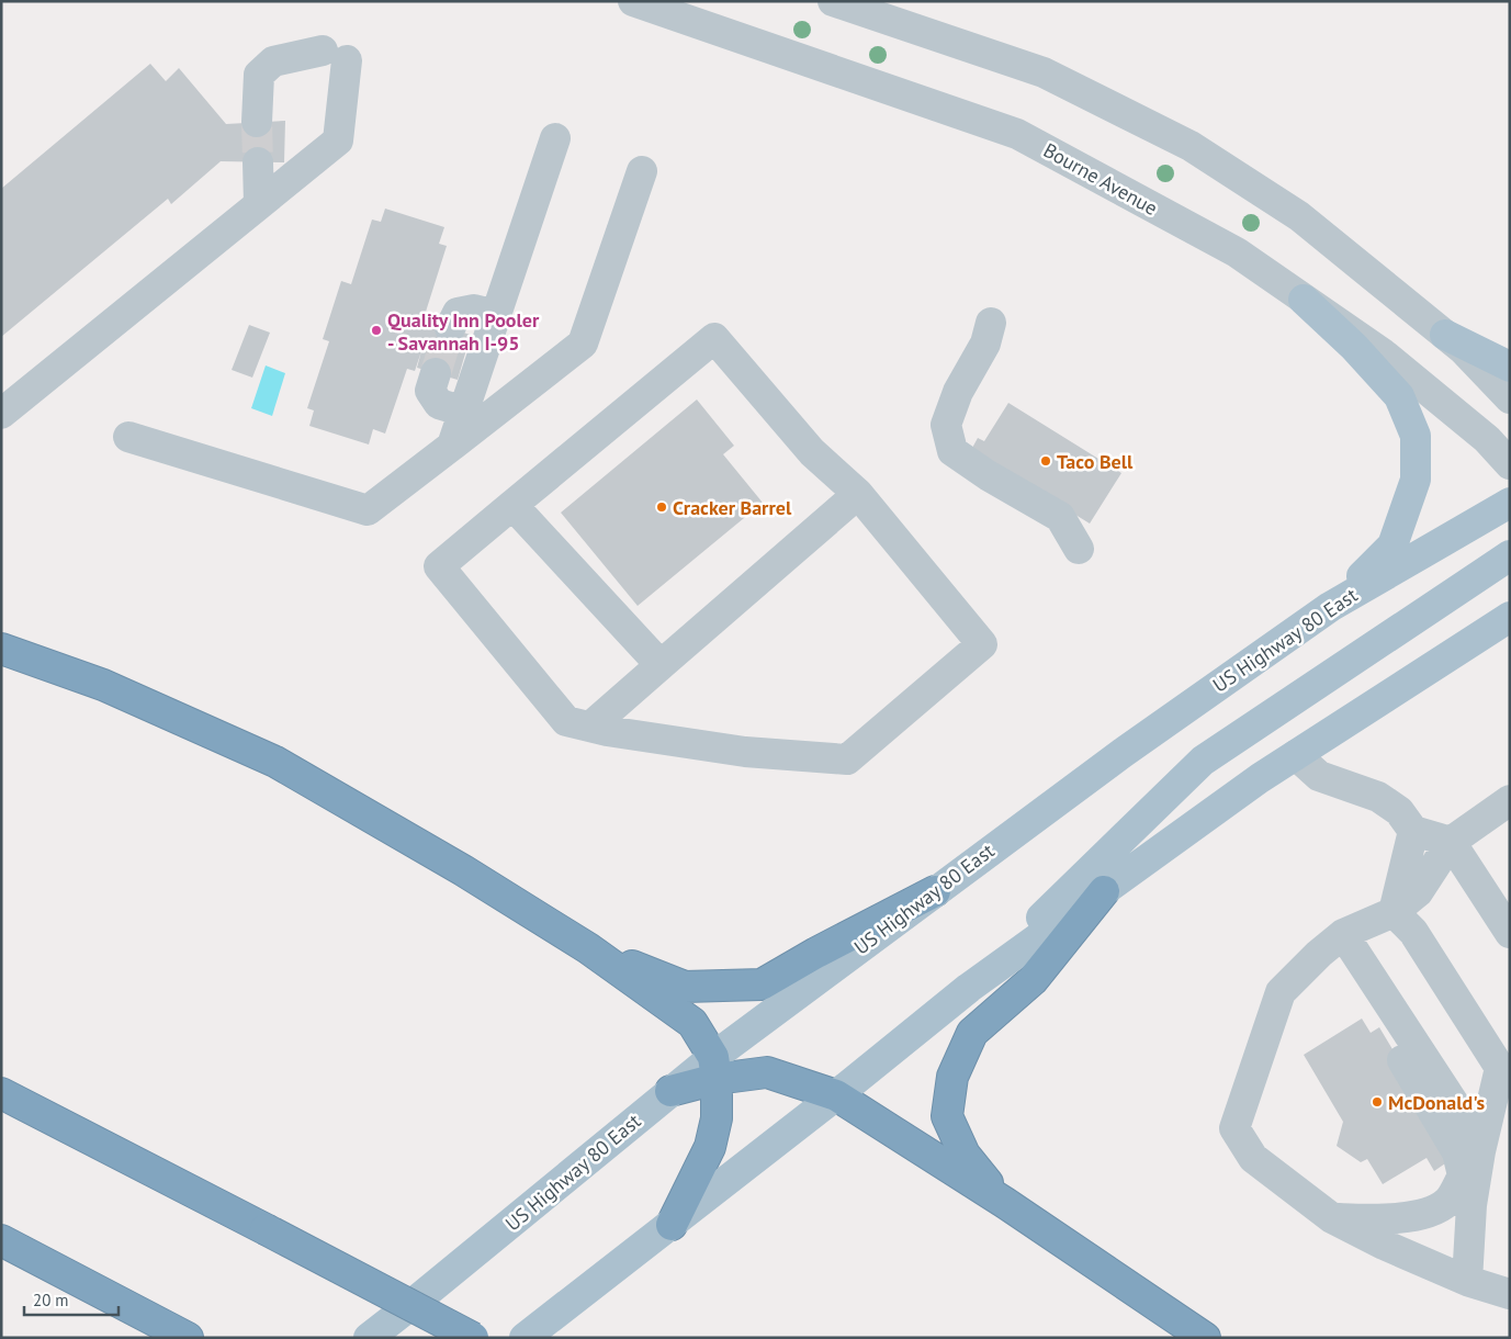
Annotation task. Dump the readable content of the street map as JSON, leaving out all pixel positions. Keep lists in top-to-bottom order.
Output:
{
  "streets": {
    "main road": ["US Highway 80 East"],
    "street": ["Bourne Avenue"]
  },
  "places": [
    "Quality Inn Pooler - Savannah I-95",
    "Taco Bell",
    "Cracker Barrel",
    "McDonald's"
  ],
  "scale_bar": "20 m"
}
